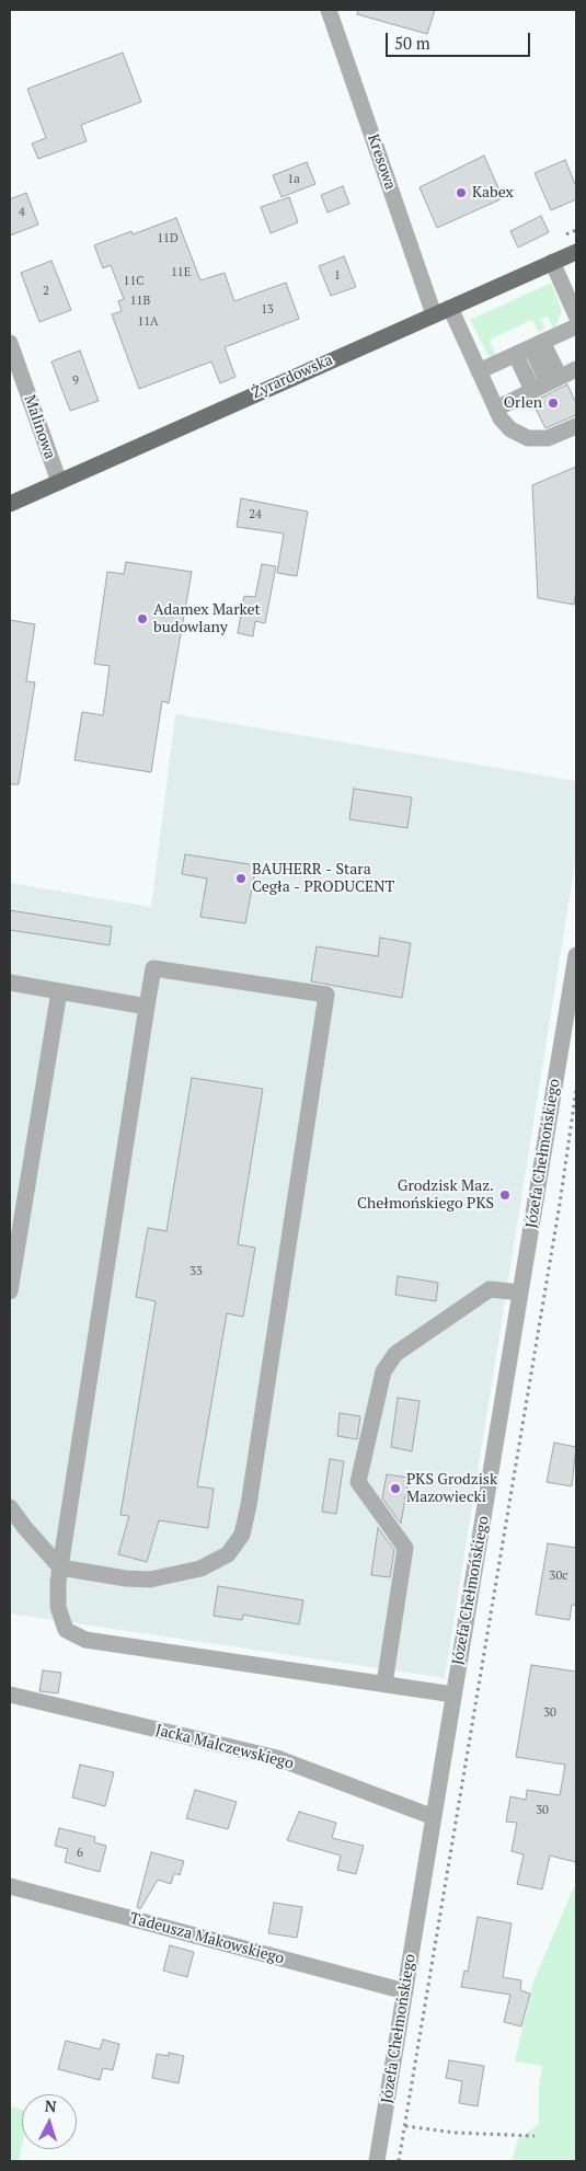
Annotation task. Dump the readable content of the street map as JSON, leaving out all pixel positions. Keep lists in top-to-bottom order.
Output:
{
  "streets": {
    "main road": ["Żyrardowska"],
    "street": [
      "Kresowa",
      "Malinowa",
      "Józefa Chełmońskiego",
      "Jacka Malczewskiego",
      "Tadeusza Makowskiego"
    ]
  },
  "crossings": [
    ["Kresowa", "Żyrardowska"],
    ["Żyrardowska", "Malinowa"],
    ["Józefa Chełmońskiego", "Jacka Malczewskiego"],
    ["Józefa Chełmońskiego", "Tadeusza Makowskiego"]
  ],
  "places": [
    "Kabex",
    "Orlen",
    "Adamex Market budowlany",
    "BAUHERR - Stara Cegła - PRODUCENT",
    "Grodzisk Maz. Chełmońskiego PKS",
    "PKS Grodzisk Mazowiecki"
  ],
  "house_numbers": [
    "1a",
    "4",
    "11D",
    "11E",
    "1",
    "11C",
    "2",
    "11B",
    "13",
    "11A",
    "9",
    "24",
    "33",
    "30c",
    "30",
    "30",
    "6"
  ],
  "scale_bar": "50 m",
  "north": "top"
}
